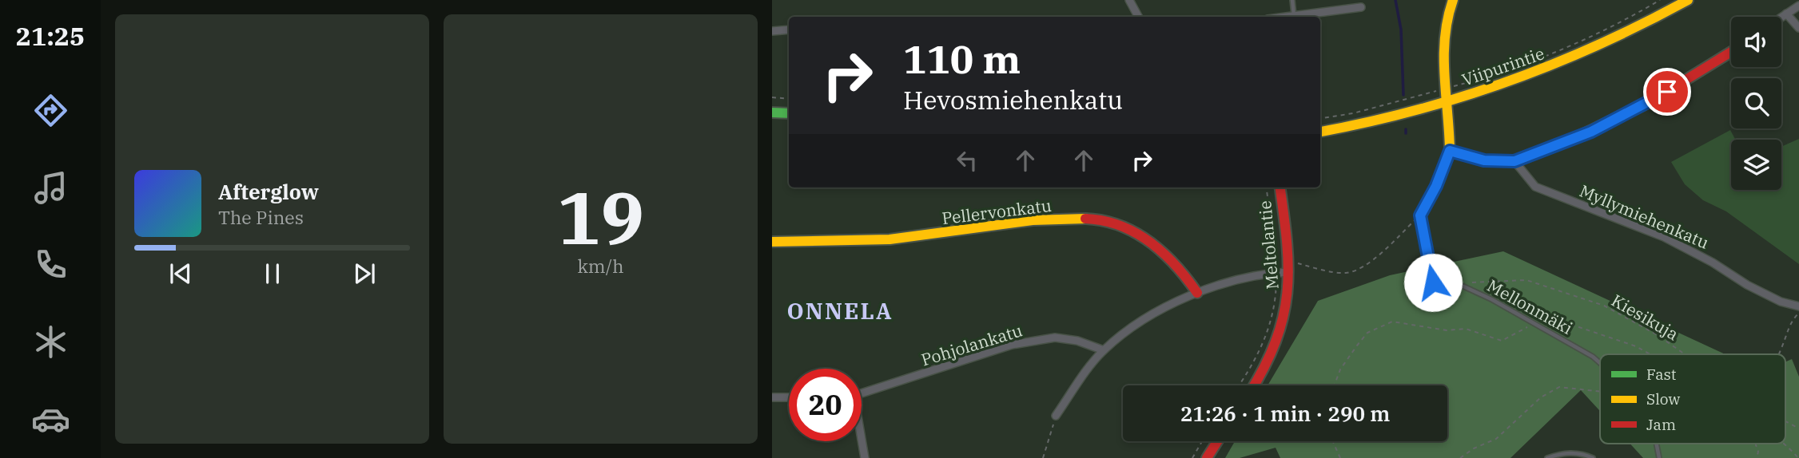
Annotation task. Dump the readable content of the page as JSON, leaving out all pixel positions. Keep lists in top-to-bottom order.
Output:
{
  "streets": {
    "street": [
      "Viipurintie",
      "Pellervonkatu",
      "Myllymiehenkatu",
      "Meltolantie",
      "Pohjolankatu"
    ],
    "lane": ["Mellonmäki"],
    "path": ["Kiesikuja"]
  },
  "crossings": [
    ["Mellonmäki", "Kiesikuja"]
  ],
  "districts": ["ONNELA"],
  "legend": ["Fast", "Slow", "Jam"],
  "page": {
    "tabs": "21:25",
    "tile": ["19", "km/h"],
    "turn": ["110 m", "Hevosmiehenkatu"],
    "song": ["Afterglow", "The Pines"],
    "limit": "20",
    "trip": "21:26 · 1 min · 290 m"
  }
}
